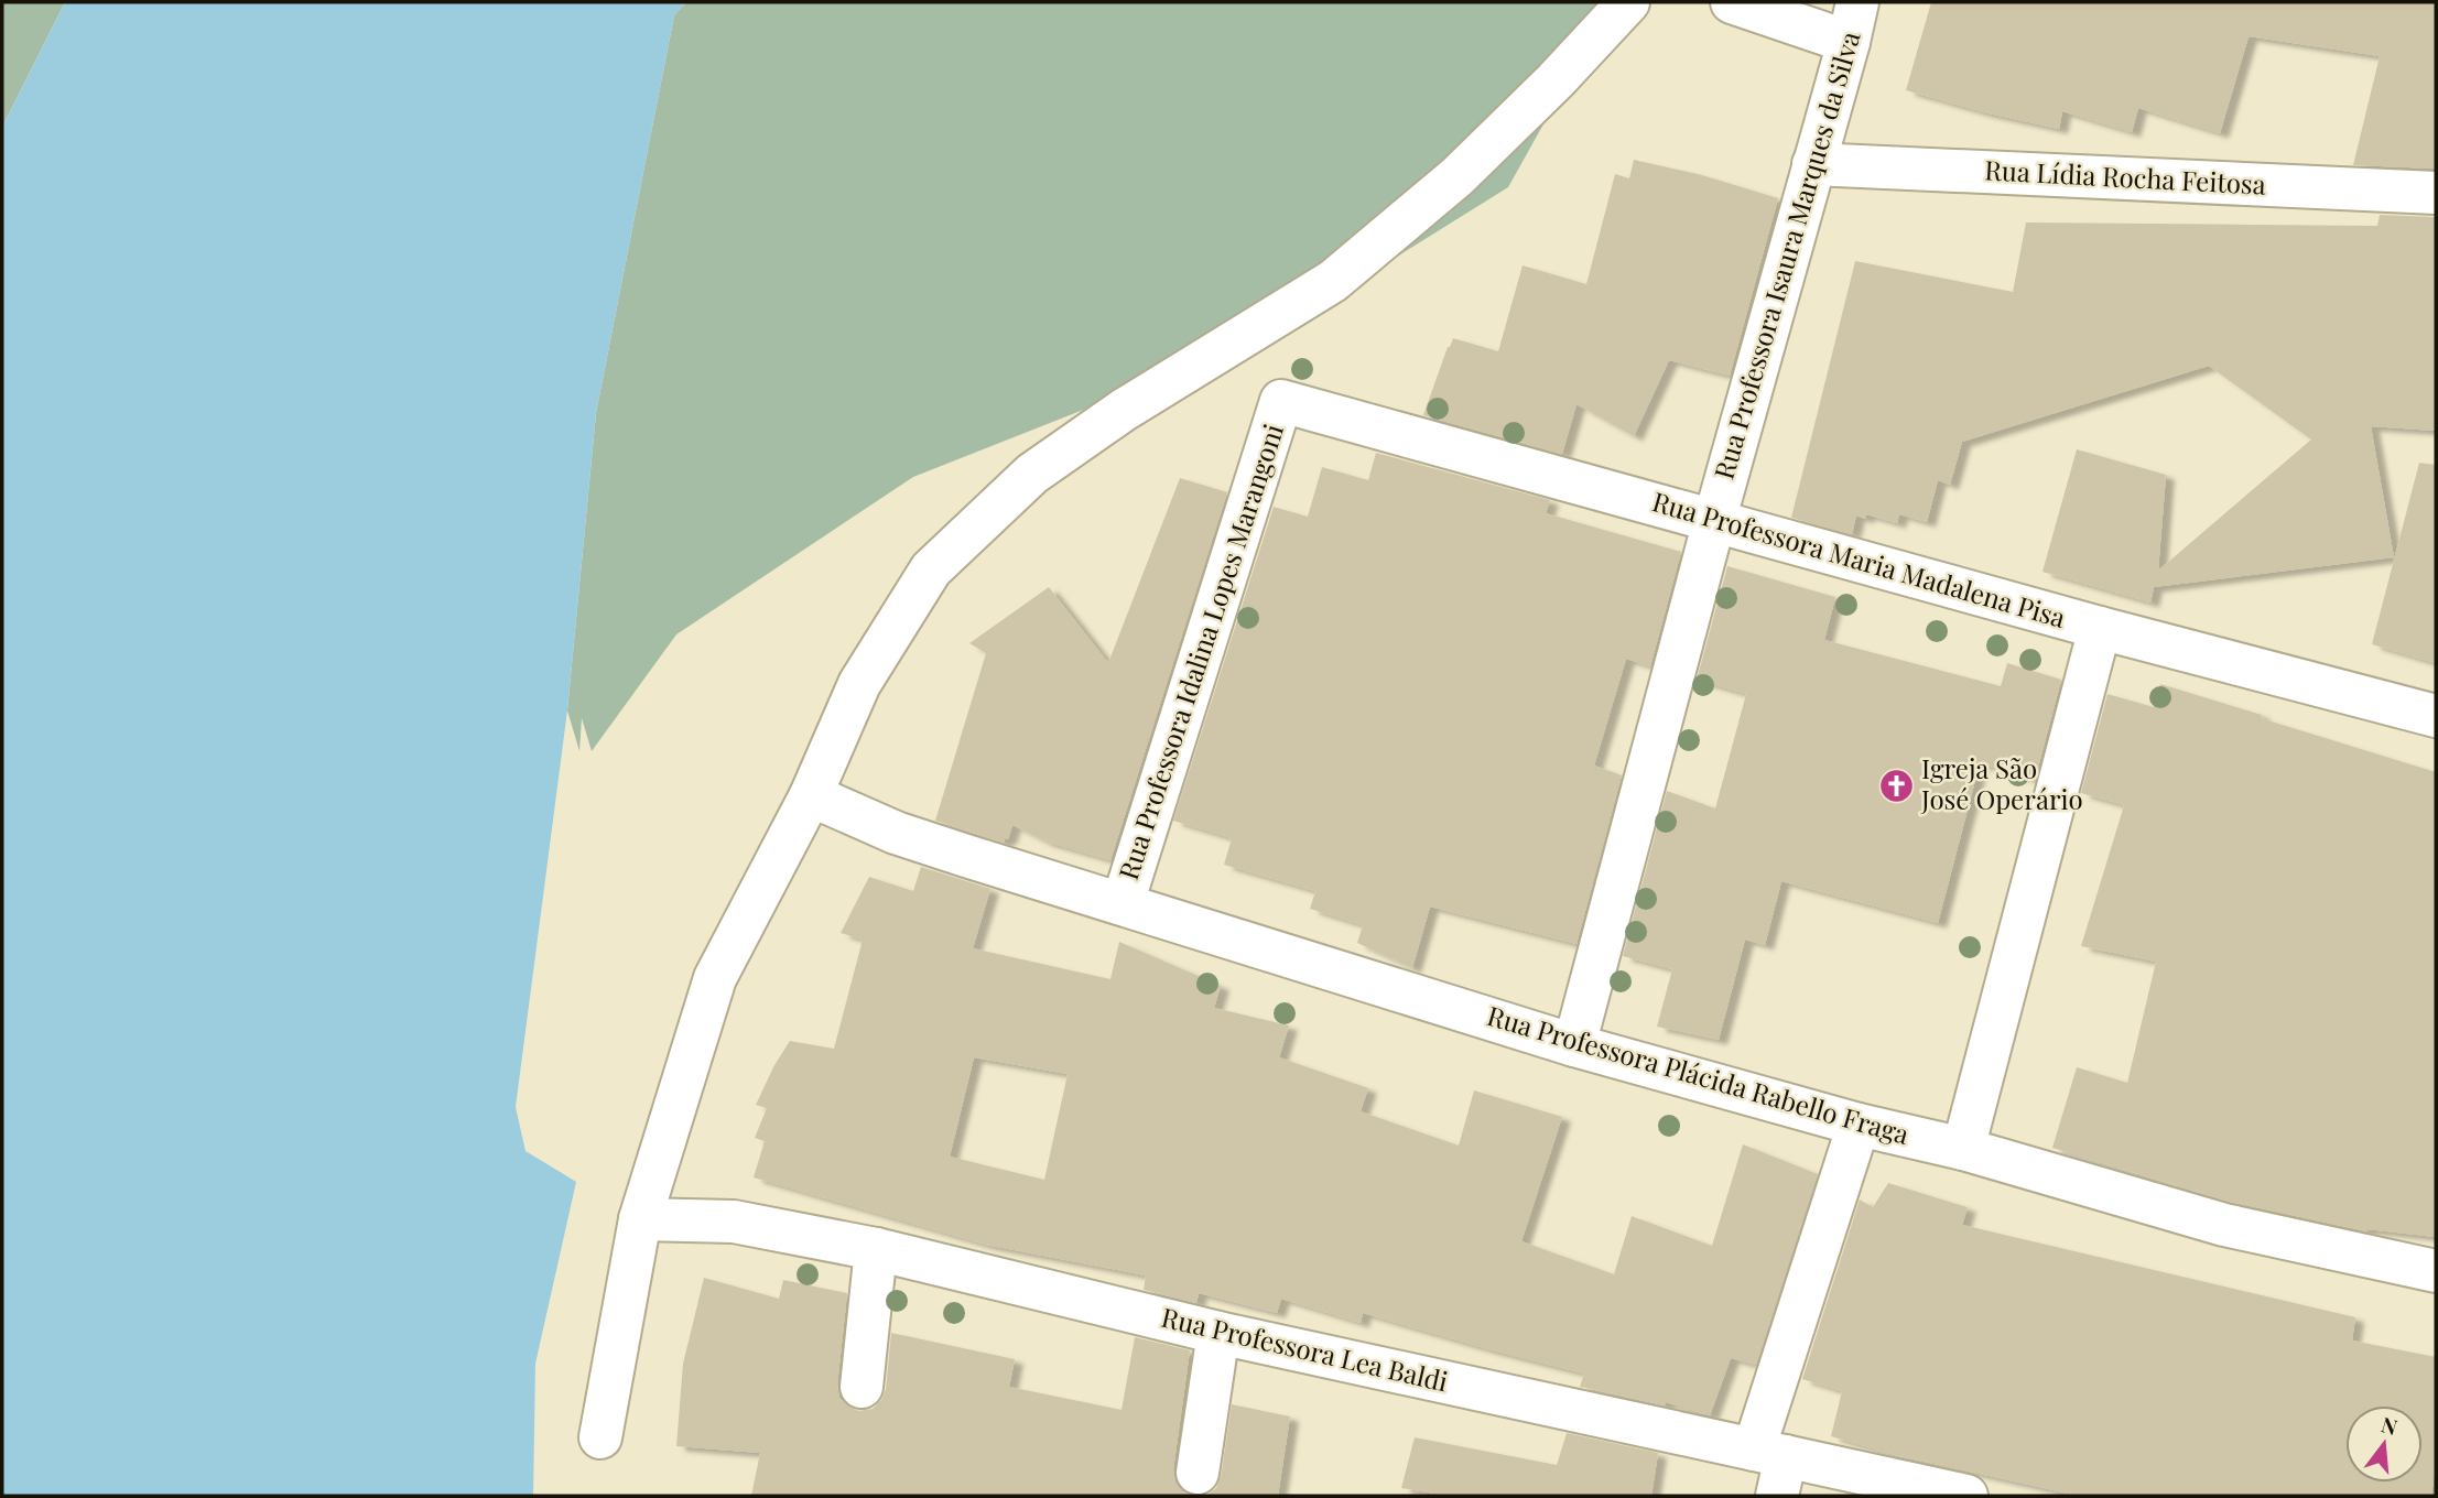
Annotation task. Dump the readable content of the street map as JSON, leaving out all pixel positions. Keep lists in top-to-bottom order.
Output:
{
  "streets": {
    "street": [
      "Rua Lídia Rocha Feitosa",
      "Rua Professora Isaura Marques da Silva",
      "Rua Professora Maria Madalena Pisa",
      "Rua Professora Idalina Lopes Marangoni",
      "Rua Professora Plácida Rabello Fraga",
      "Rua Professora Lea Baldi"
    ]
  },
  "crossings": [
    ["Rua Lídia Rocha Feitosa", "Rua Professora Isaura Marques da Silva"],
    ["Rua Professora Isaura Marques da Silva", "Rua Professora Maria Madalena Pisa"],
    ["Rua Professora Isaura Marques da Silva", "Rua Professora Plácida Rabello Fraga"],
    ["Rua Professora Maria Madalena Pisa", "Rua Professora Idalina Lopes Marangoni"],
    ["Rua Professora Idalina Lopes Marangoni", "Rua Professora Plácida Rabello Fraga"]
  ],
  "places": {
    "church": ["Igreja São José Operário"]
  },
  "north": "top"
}
